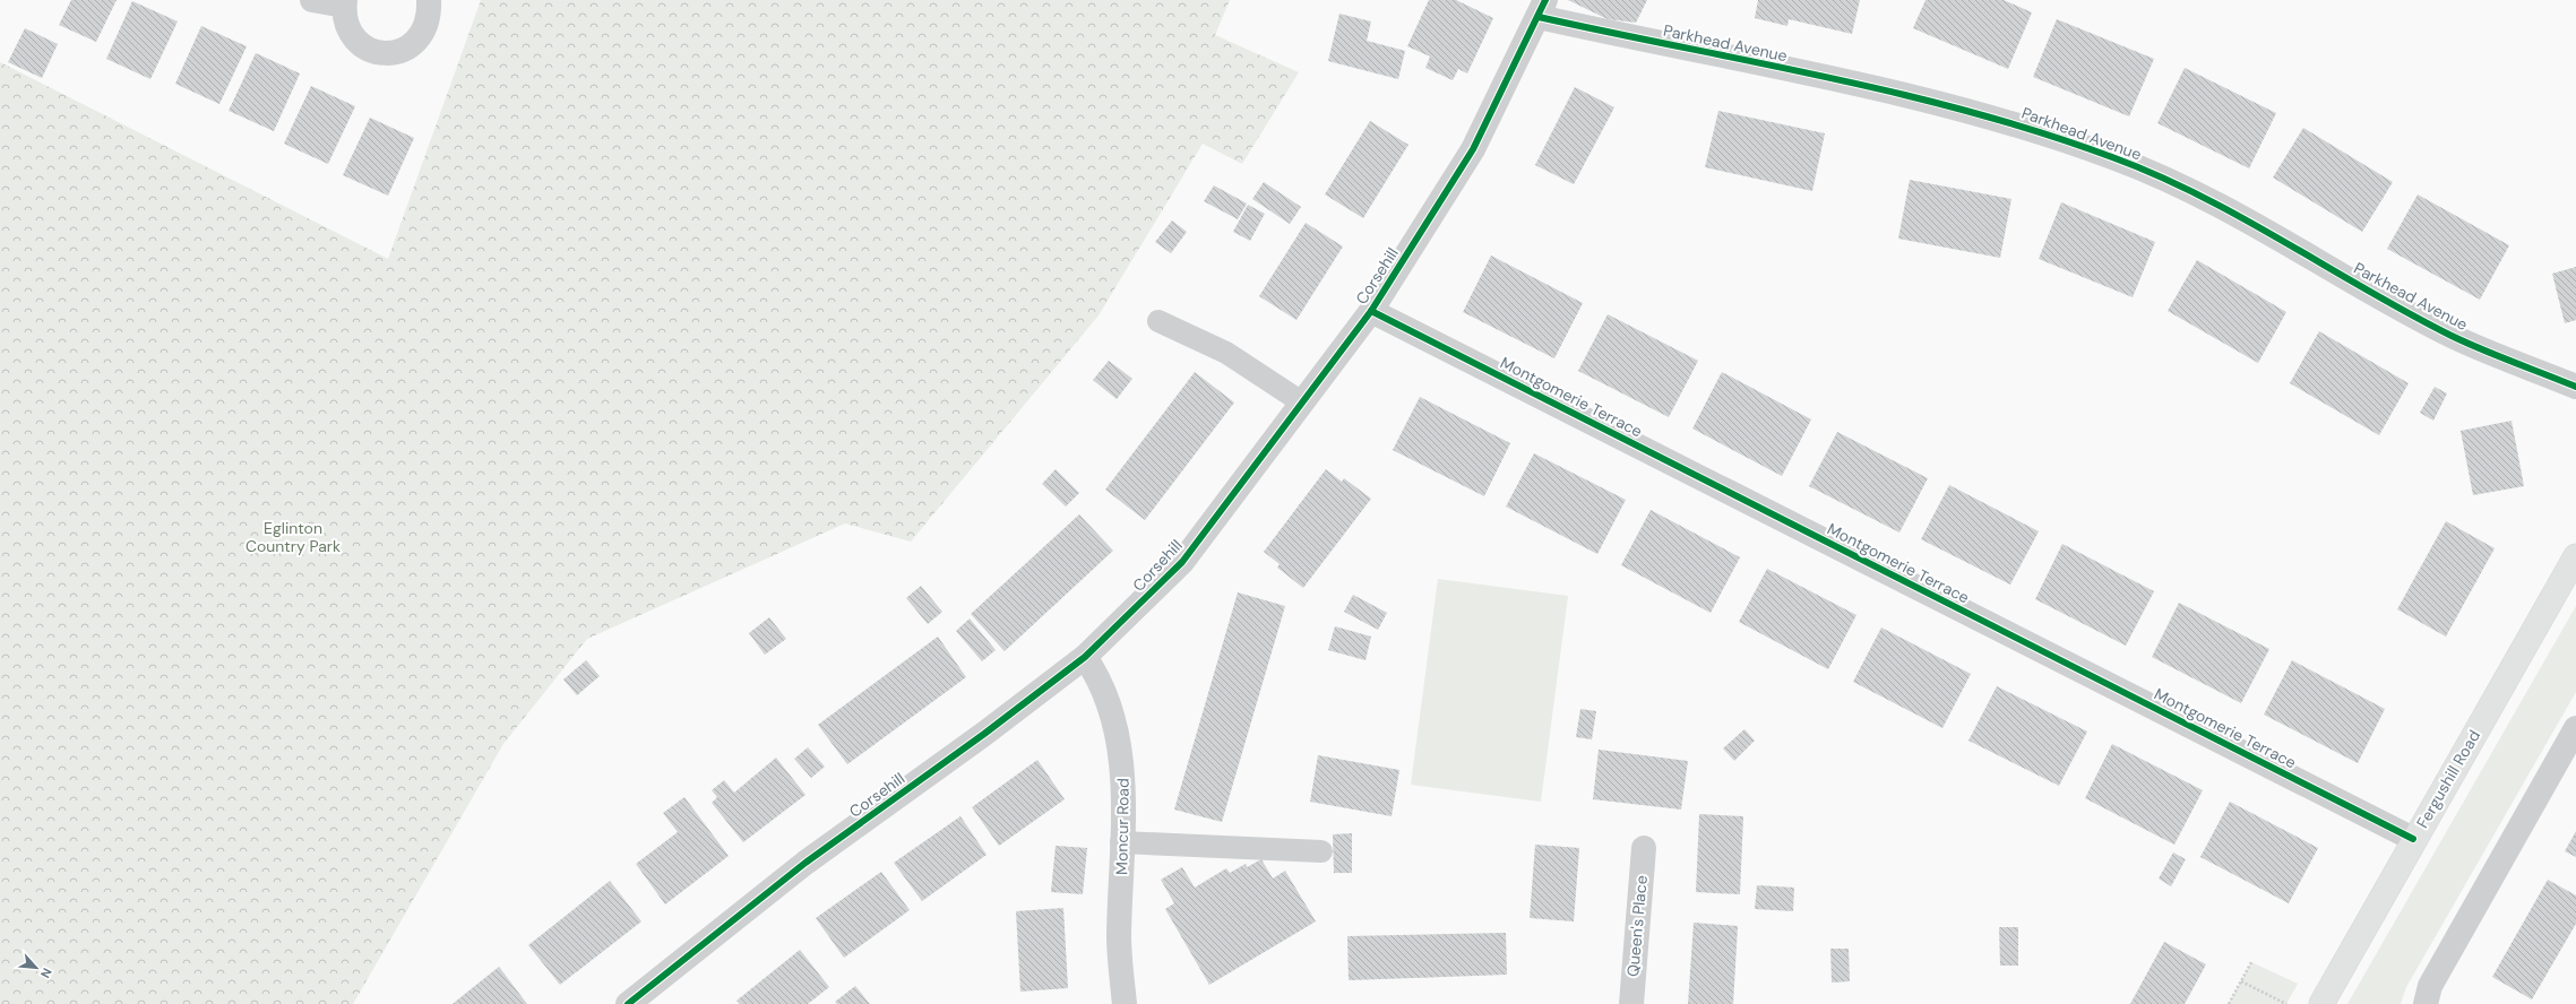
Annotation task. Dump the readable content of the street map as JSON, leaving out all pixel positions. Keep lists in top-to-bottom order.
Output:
{
  "streets": {
    "main road": ["Fergushill Road"],
    "street": [
      "Parkhead Avenue",
      "Corsehill",
      "Montgomerie Terrace",
      "Moncur Road",
      "Queen's Place"
    ]
  },
  "crossings": [
    ["Parkhead Avenue", "Corsehill"],
    ["Corsehill", "Montgomerie Terrace"],
    ["Corsehill", "Moncur Road"],
    ["Montgomerie Terrace", "Fergushill Road"]
  ],
  "parks": ["Eglinton Country Park"],
  "north": "bottom right"
}
